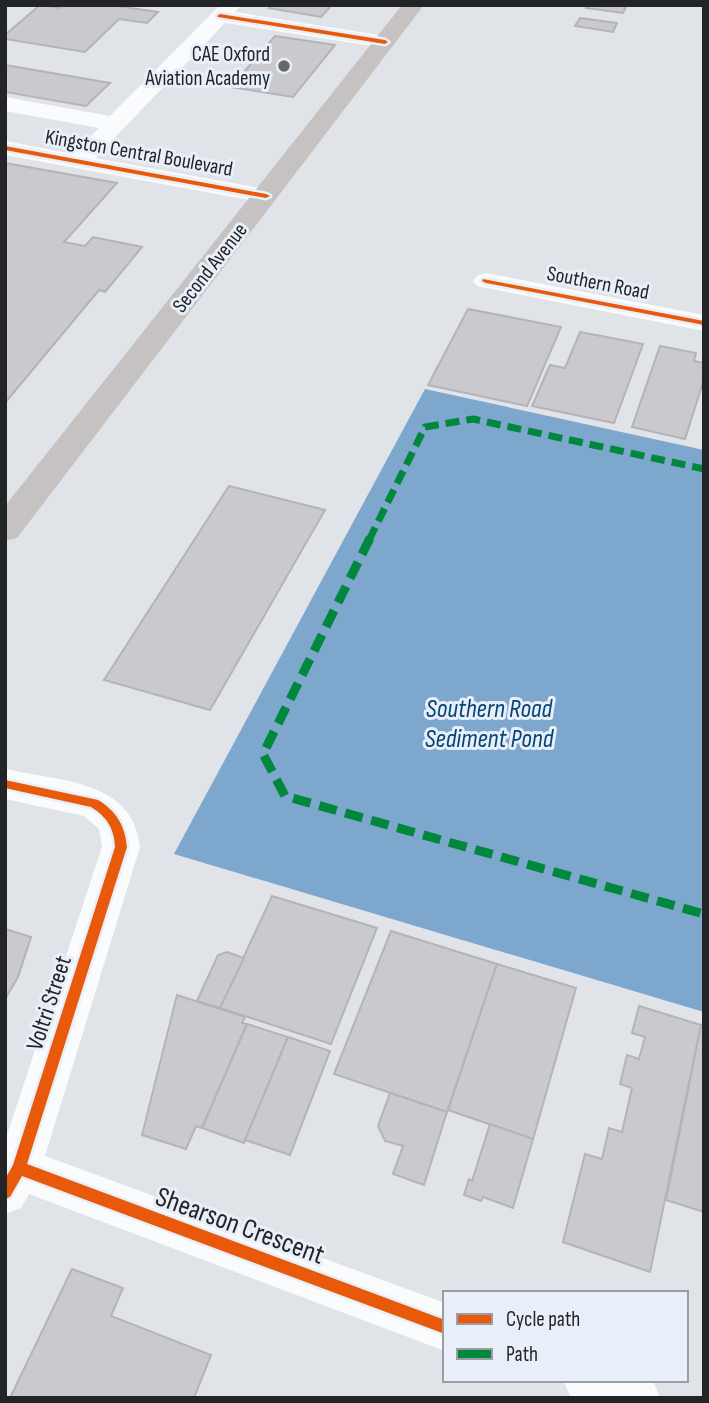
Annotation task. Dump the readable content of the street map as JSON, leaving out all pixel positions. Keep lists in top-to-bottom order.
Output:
{
  "streets": {
    "main road": ["Second Avenue"],
    "street": [
      "Kingston Central Boulevard",
      "Southern Road",
      "Voltri Street",
      "Shearson Crescent"
    ]
  },
  "crossings": [
    ["Kingston Central Boulevard", "Second Avenue"],
    ["Voltri Street", "Shearson Crescent"]
  ],
  "water": ["Southern Road Sediment Pond"],
  "places": ["CAE Oxford Aviation Academy"],
  "legend": ["Cycle path", "Path"]
}
